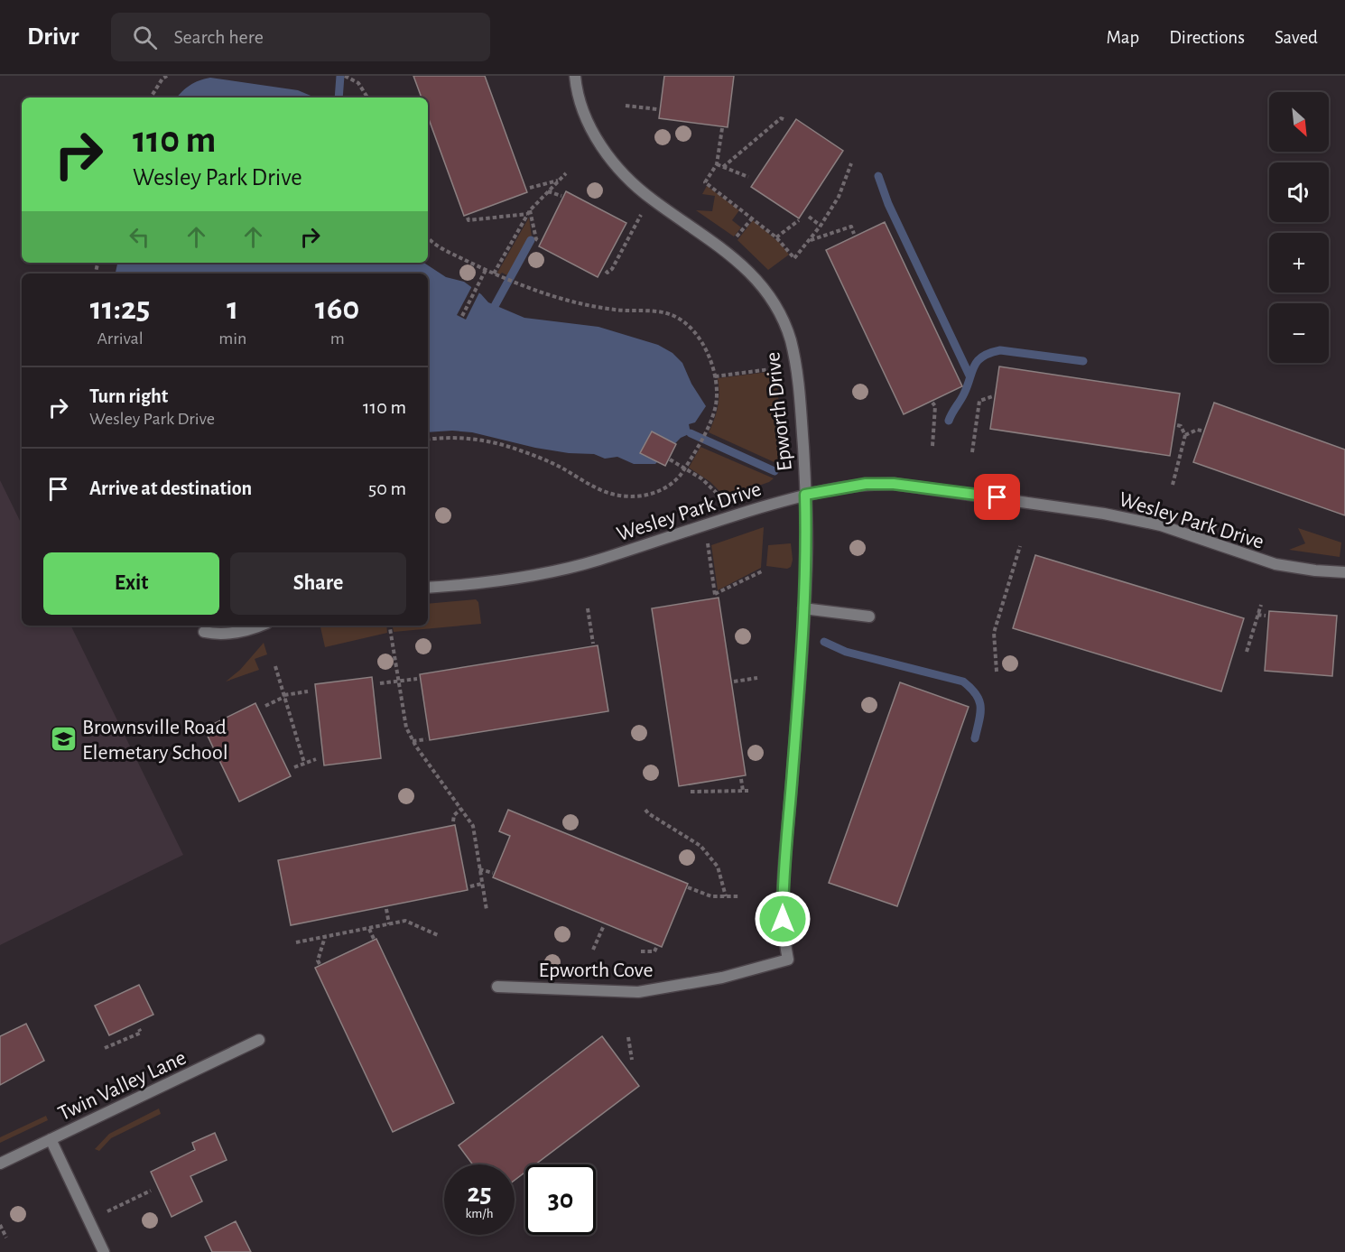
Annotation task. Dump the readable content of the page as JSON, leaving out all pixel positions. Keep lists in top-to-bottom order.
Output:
{
  "streets": {
    "street": [
      "Epworth Drive",
      "Wesley Park Drive",
      "Epworth Cove",
      "Twin Valley Lane"
    ]
  },
  "crossings": [
    ["Epworth Drive", "Wesley Park Drive"],
    ["Epworth Drive", "Epworth Cove"]
  ],
  "places": {
    "school or university": ["Brownsville Road Elemetary School"]
  },
  "north": "bottom right",
  "page": {
    "header": "Drivr",
    "search": "Search here",
    "nav": ["Map", "Directions", "Saved"],
    "map_buttons": ["+", "−"],
    "turn": ["110 m", "Wesley Park Drive"],
    "eta": [
      "11:25",
      "Arrival",
      "1",
      "min",
      "160",
      "m"
    ],
    "list": [
      {
        "name": "Turn right",
        "note": "Wesley Park Drive",
        "value": "110 m"
      },
      {
        "name": "Arrive at destination",
        "value": "50 m"
      }
    ],
    "buttons": ["Exit", "Share"],
    "speed": "25 km/h",
    "limit": "30"
  }
}
